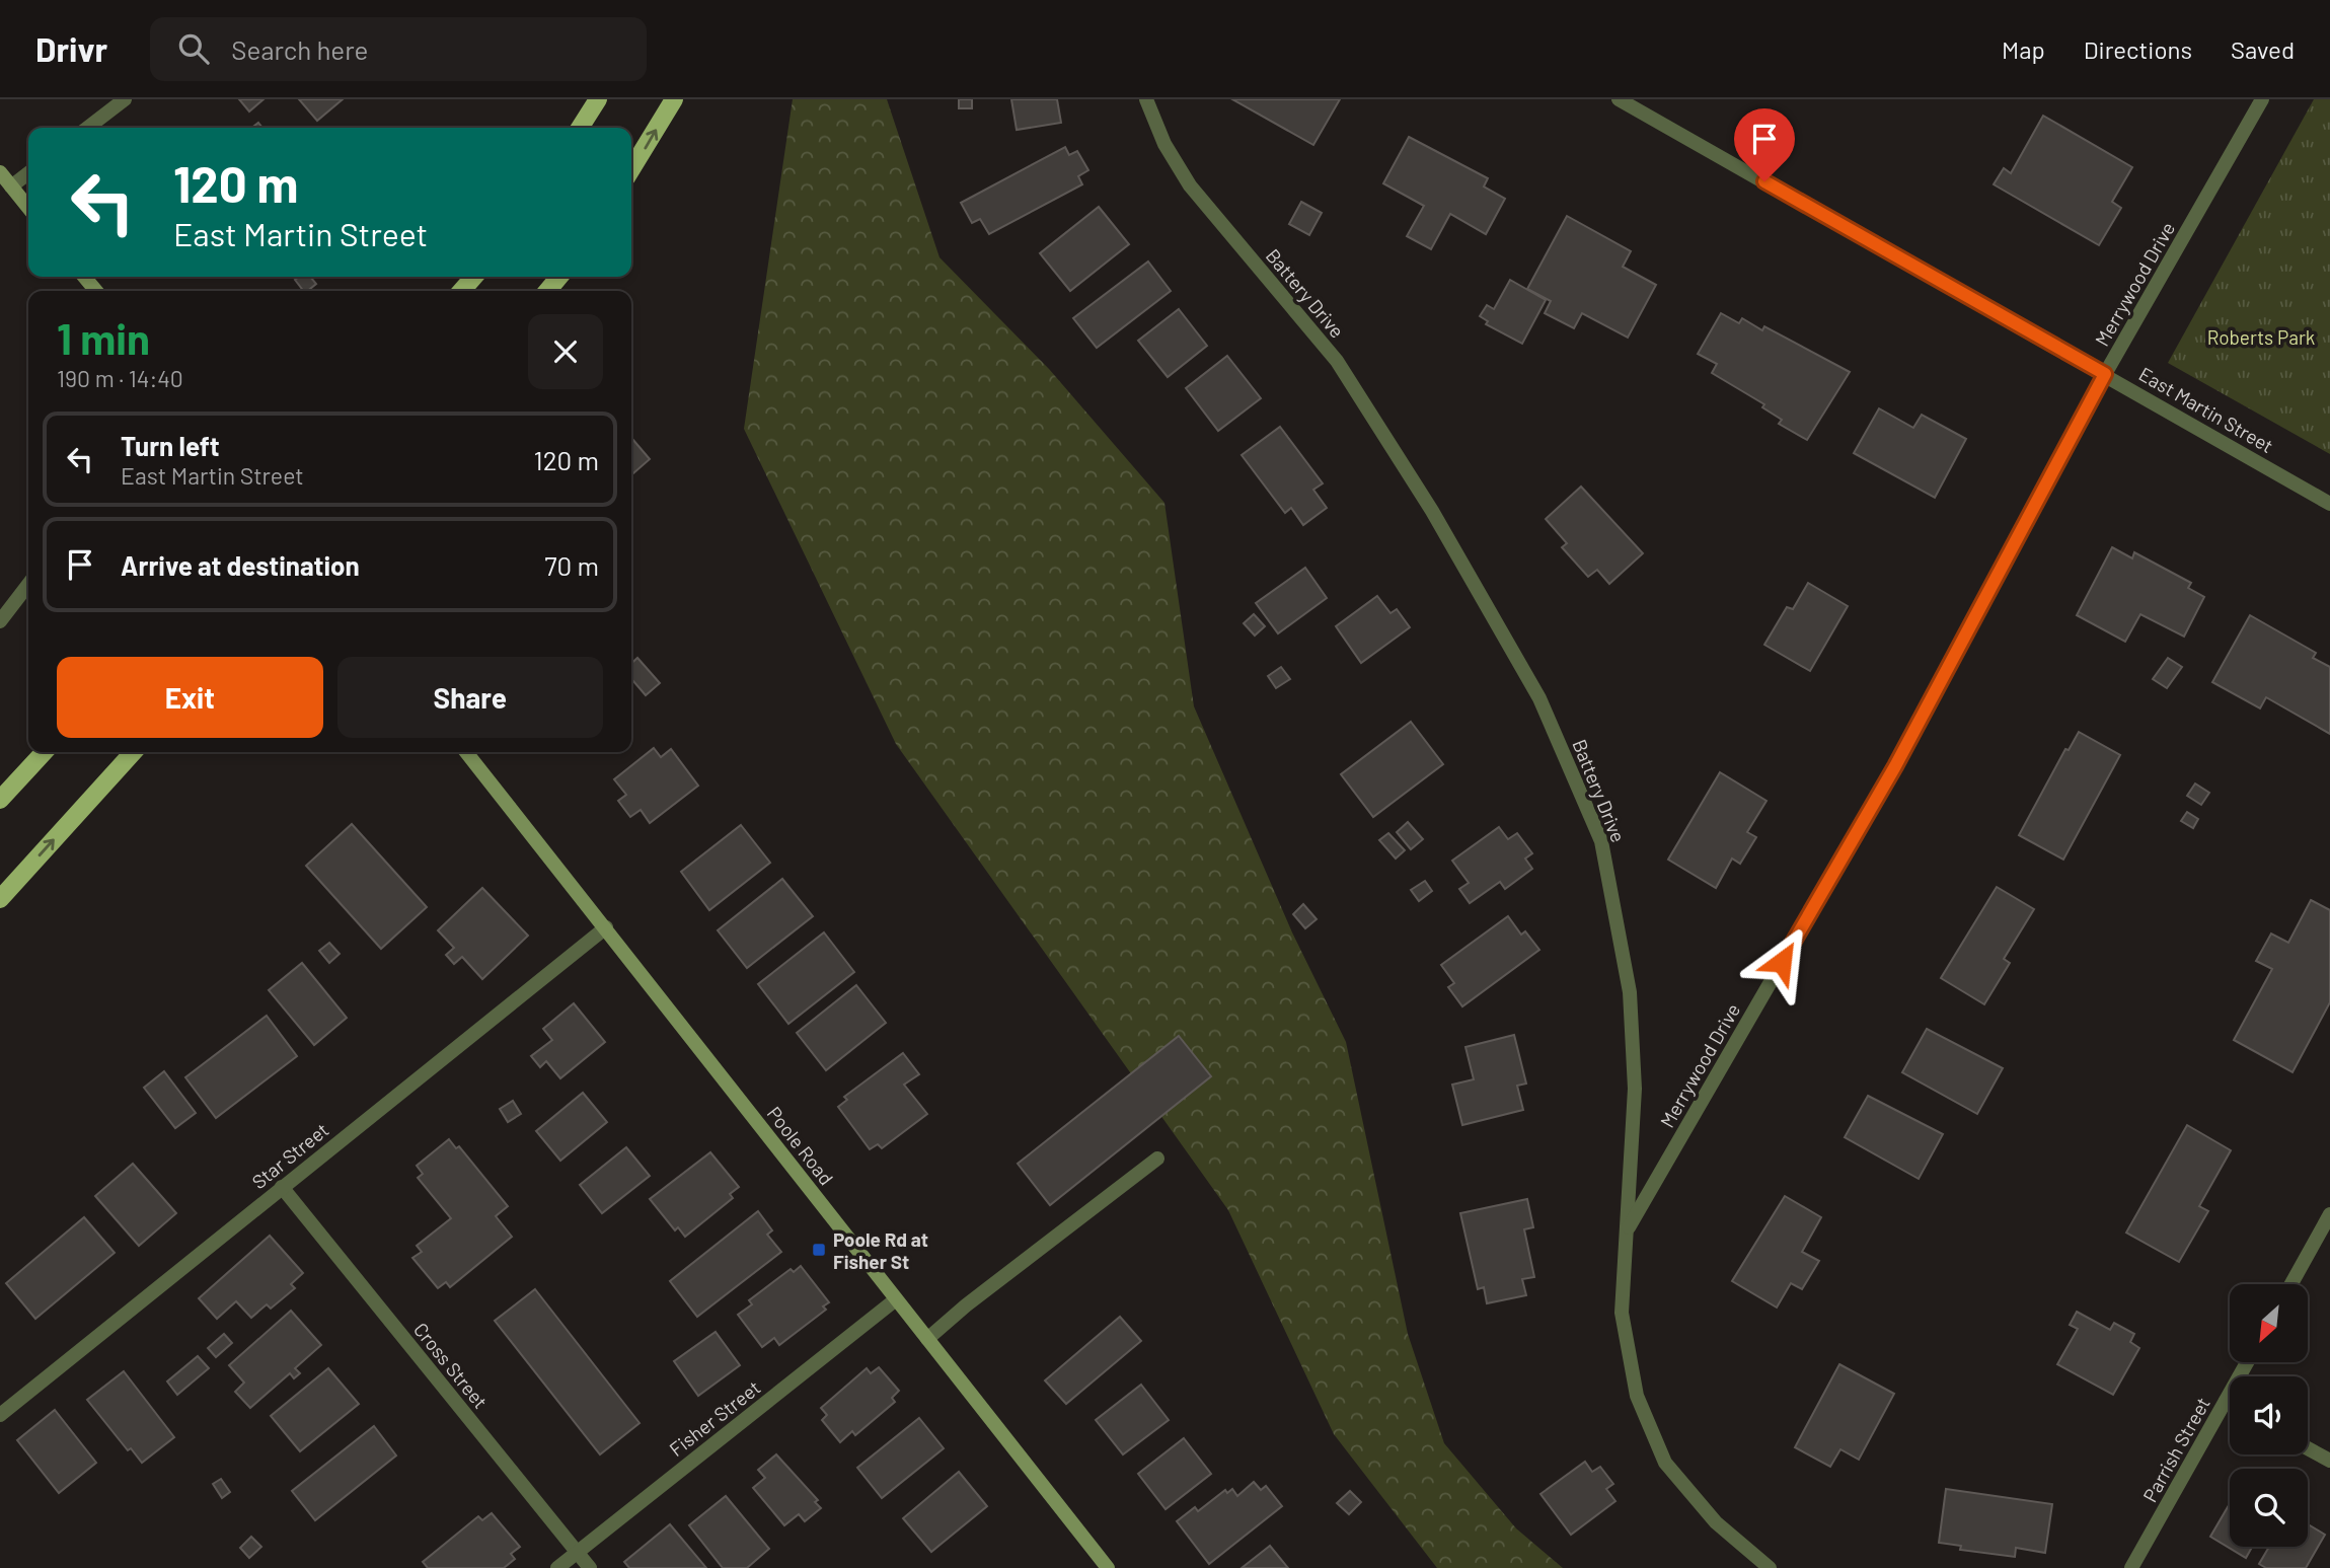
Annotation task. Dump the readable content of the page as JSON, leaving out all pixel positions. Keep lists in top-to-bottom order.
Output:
{
  "streets": {
    "main road": ["Poole Road"],
    "street": [
      "Merrywood Drive",
      "Battery Drive",
      "East Martin Street",
      "Star Street",
      "Cross Street",
      "Fisher Street",
      "Parrish Street"
    ]
  },
  "crossings": [
    ["Merrywood Drive", "Battery Drive"],
    ["Merrywood Drive", "East Martin Street"],
    ["Poole Road", "Star Street"],
    ["Poole Road", "Fisher Street"],
    ["Star Street", "Cross Street"],
    ["Cross Street", "Fisher Street"]
  ],
  "parks": ["Roberts Park"],
  "places": {
    "transit": ["Poole Rd at Fisher St"]
  },
  "north": "bottom left",
  "page": {
    "header": "Drivr",
    "search": "Search here",
    "nav": ["Map", "Directions", "Saved"],
    "turn": ["120 m", "East Martin Street"],
    "heading": ["1 min", "190 m · 14:40"],
    "list": [
      {
        "name": "Turn left",
        "note": "East Martin Street",
        "value": "120 m"
      },
      {
        "name": "Arrive at destination",
        "value": "70 m"
      }
    ],
    "buttons": ["Exit", "Share"]
  }
}
